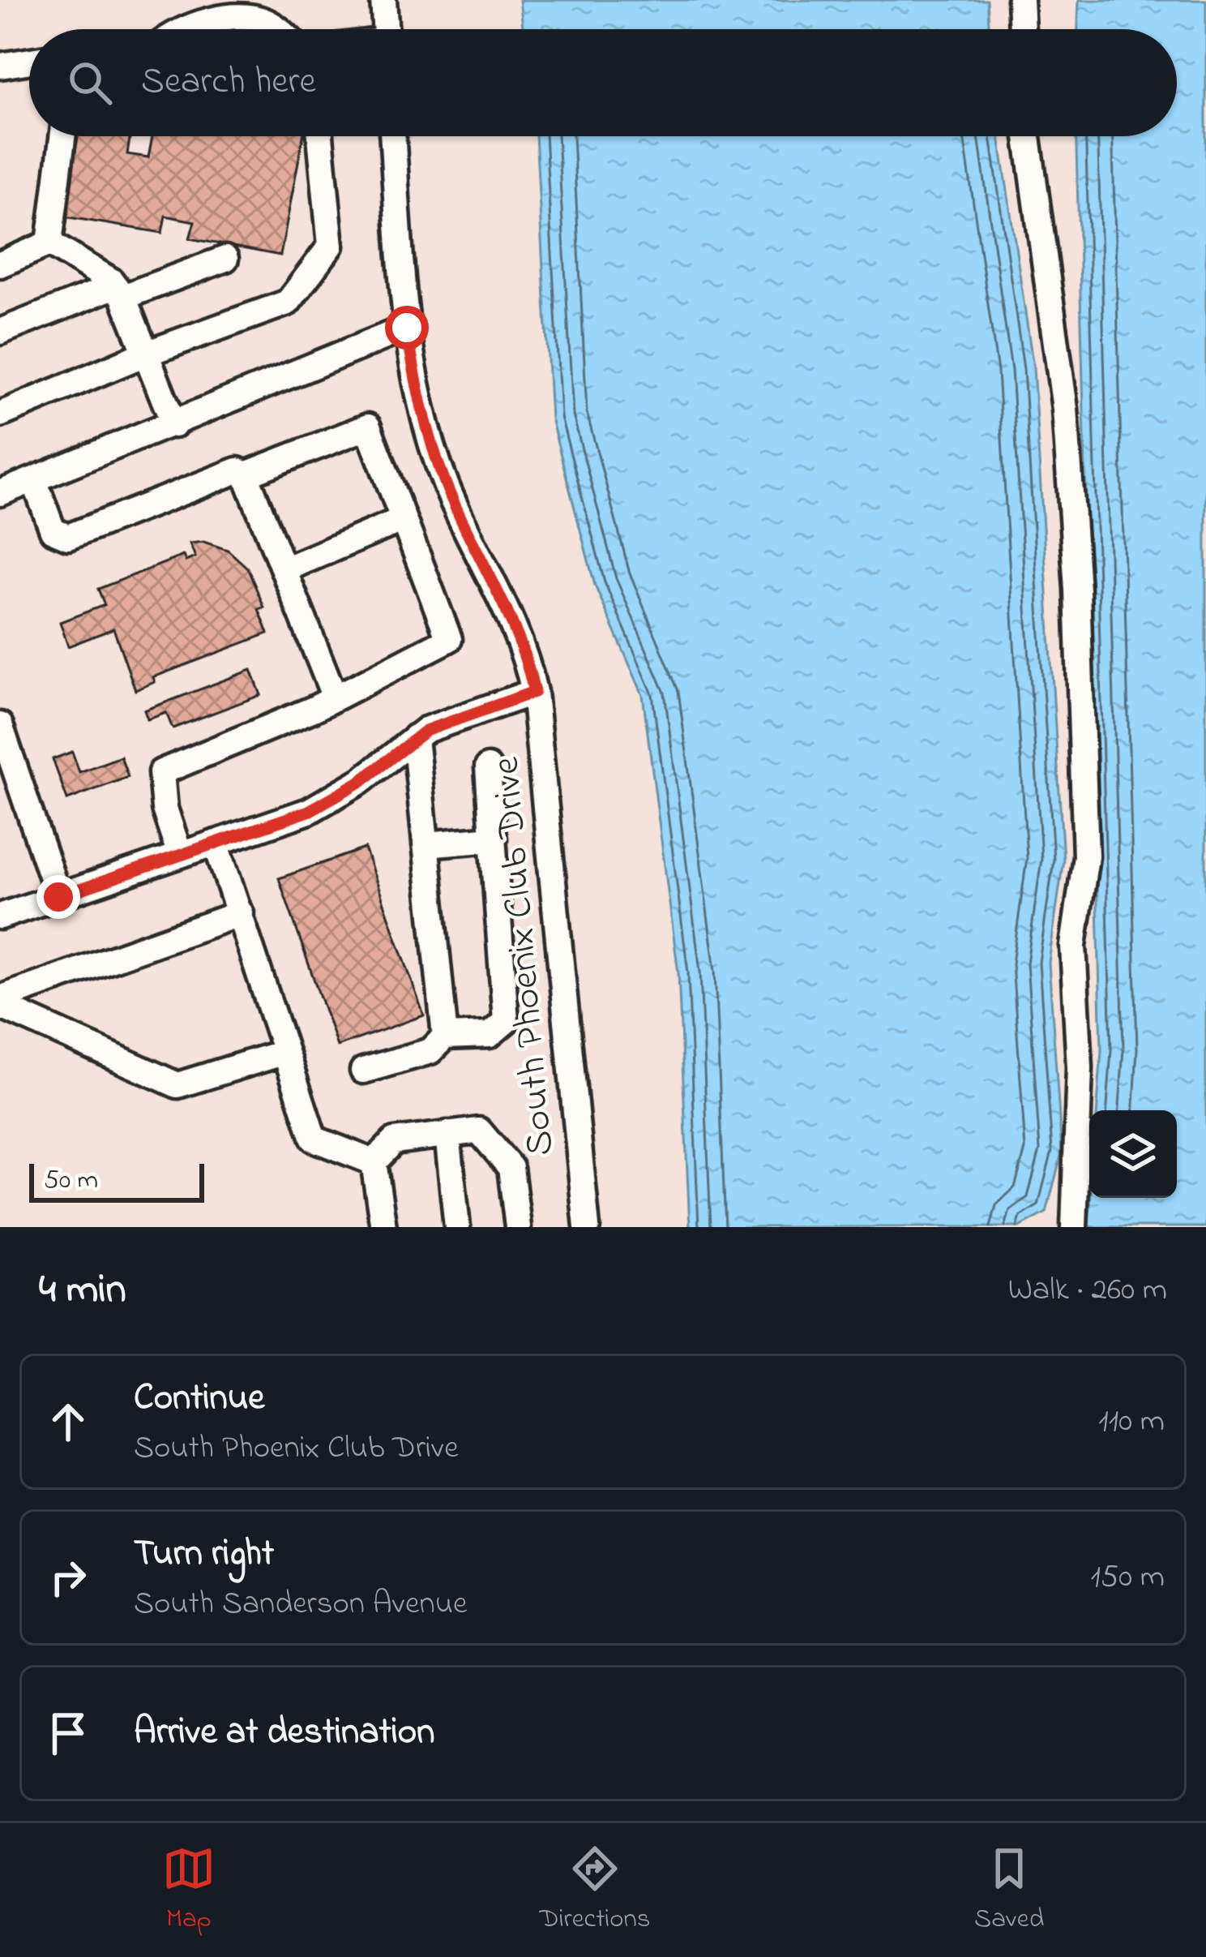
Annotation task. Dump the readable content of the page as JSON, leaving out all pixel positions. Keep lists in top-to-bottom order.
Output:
{
  "streets": {
    "street": ["South Phoenix Club Drive"]
  },
  "scale_bar": "50 m",
  "page": {
    "search": "Search here",
    "scale": "50 m",
    "heading": ["4 min", "Walk · 260 m"],
    "list": [
      ["Continue", "South Phoenix Club Drive", "110 m"],
      ["Turn right", "South Sanderson Avenue", "150 m"],
      "Arrive at destination"
    ],
    "nav": ["Map", "Directions", "Saved"]
  }
}
